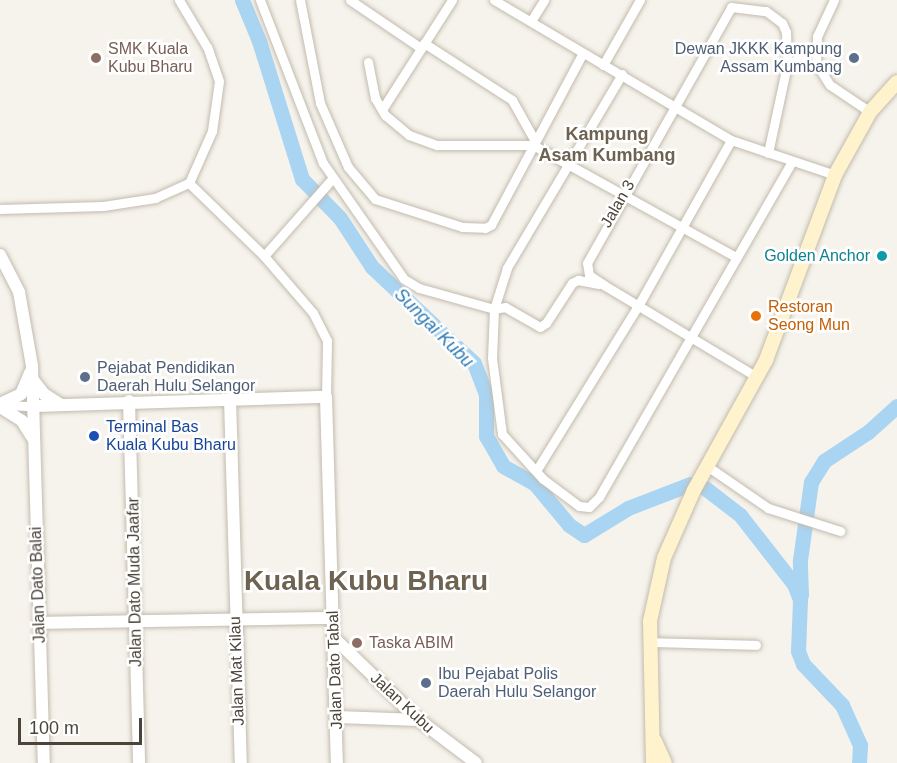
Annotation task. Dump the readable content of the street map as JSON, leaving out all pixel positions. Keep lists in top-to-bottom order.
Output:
{
  "streets": {
    "street": [
      "Jalan 3",
      "Jalan Dato Muda Jaafar",
      "Jalan Dato Balai",
      "Jalan Dato Tabal",
      "Jalan Mat Kilau",
      "Jalan Kubu"
    ]
  },
  "crossings": [
    ["Jalan Dato Tabal", "Jalan Kubu"]
  ],
  "districts": ["Kampung Asam Kumbang", "Kuala Kubu Bharu"],
  "water": ["Sungai Kubu"],
  "places": [
    "SMK Kuala Kubu Bharu",
    "Dewan JKKK Kampung Assam Kumbang",
    "Golden Anchor",
    "Restoran Seong Mun",
    "Pejabat Pendidikan Daerah Hulu Selangor",
    "Terminal Bas Kuala Kubu Bharu",
    "Taska ABIM",
    "Ibu Pejabat Polis Daerah Hulu Selangor"
  ],
  "scale_bar": "100 m"
}
